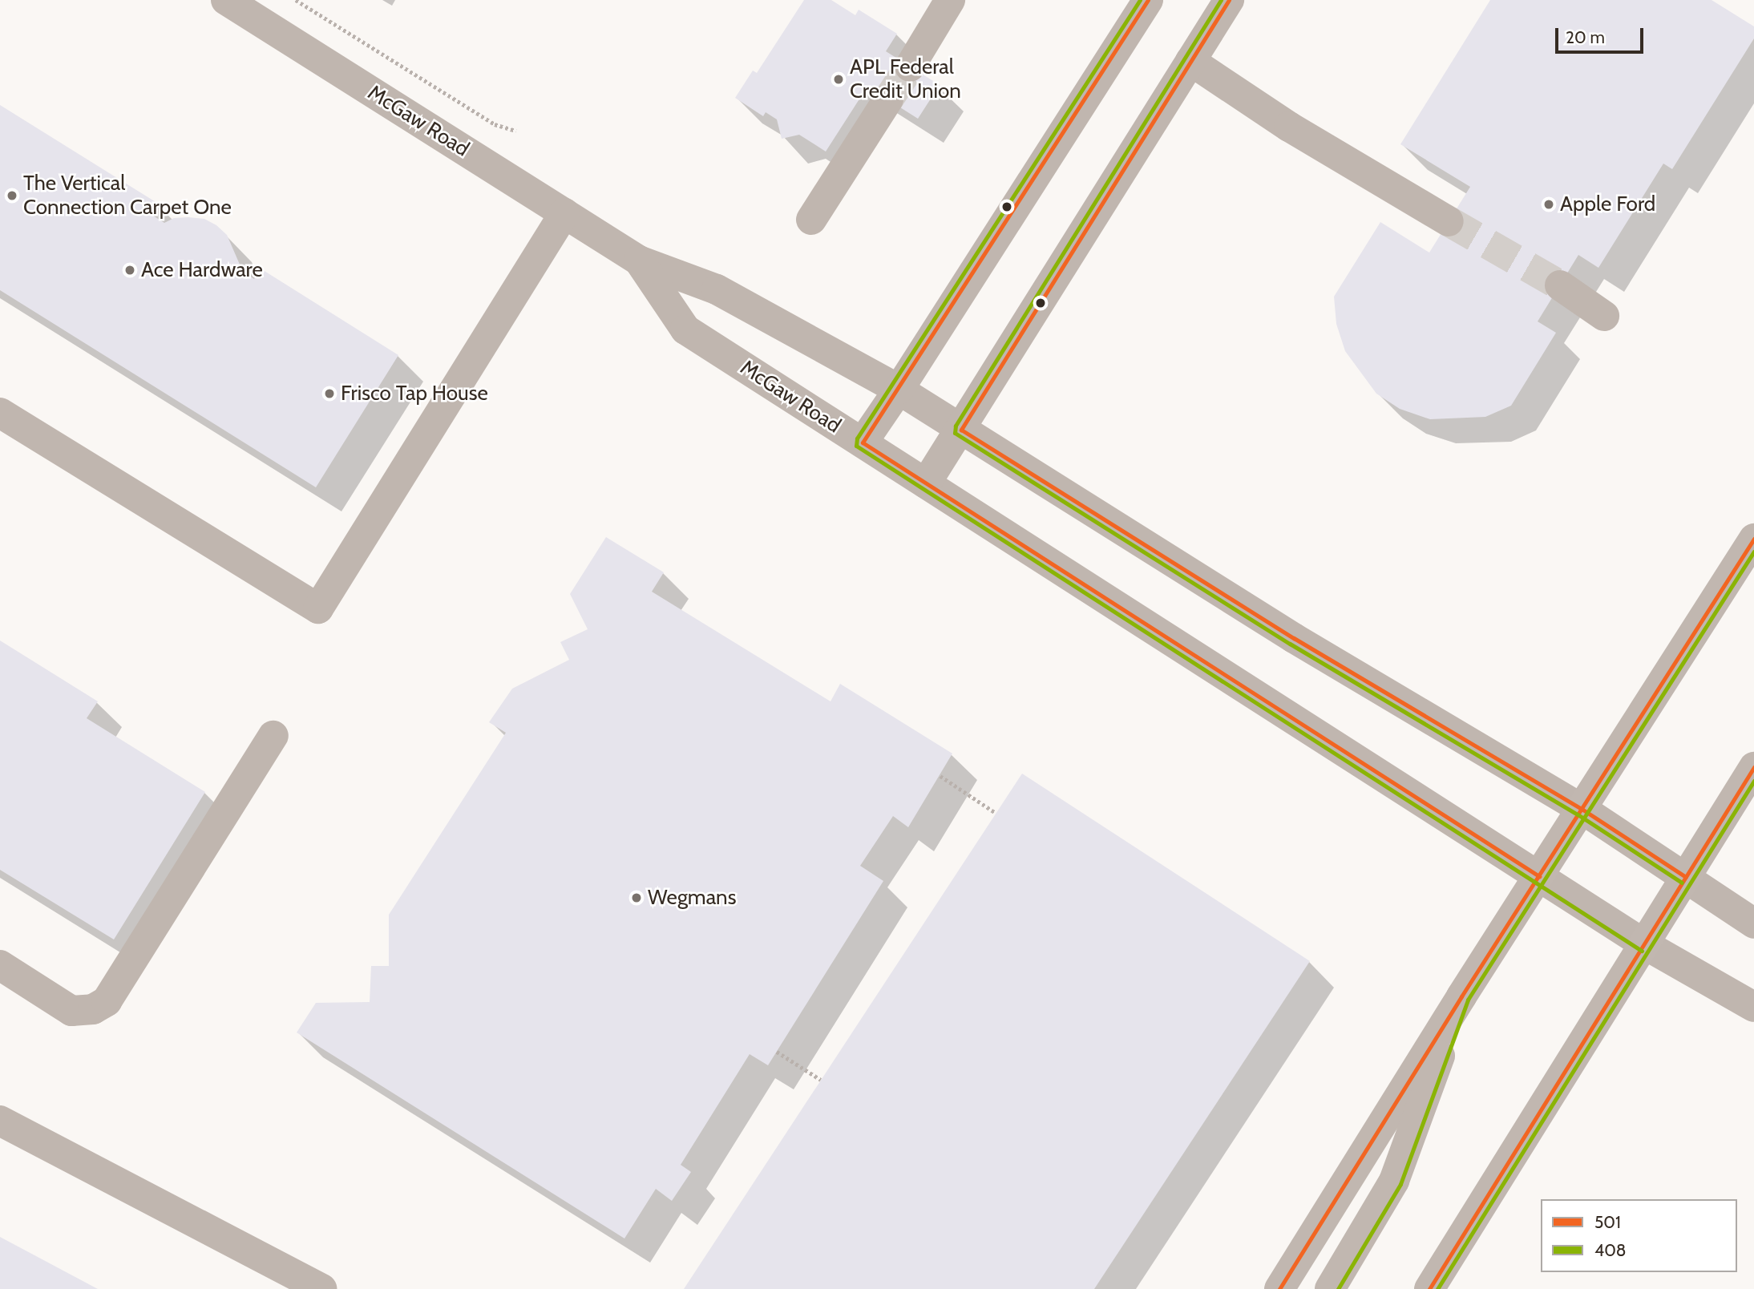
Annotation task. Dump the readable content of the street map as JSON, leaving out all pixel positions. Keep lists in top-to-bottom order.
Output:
{
  "streets": {
    "street": ["McGaw Road"]
  },
  "places": [
    "APL Federal Credit Union",
    "The Vertical Connection Carpet One",
    "Apple Ford",
    "Ace Hardware",
    "Frisco Tap House",
    "Wegmans"
  ],
  "lines": ["transit line 501", "transit line 408"],
  "legend": ["501", "408"],
  "scale_bar": "20 m"
}
